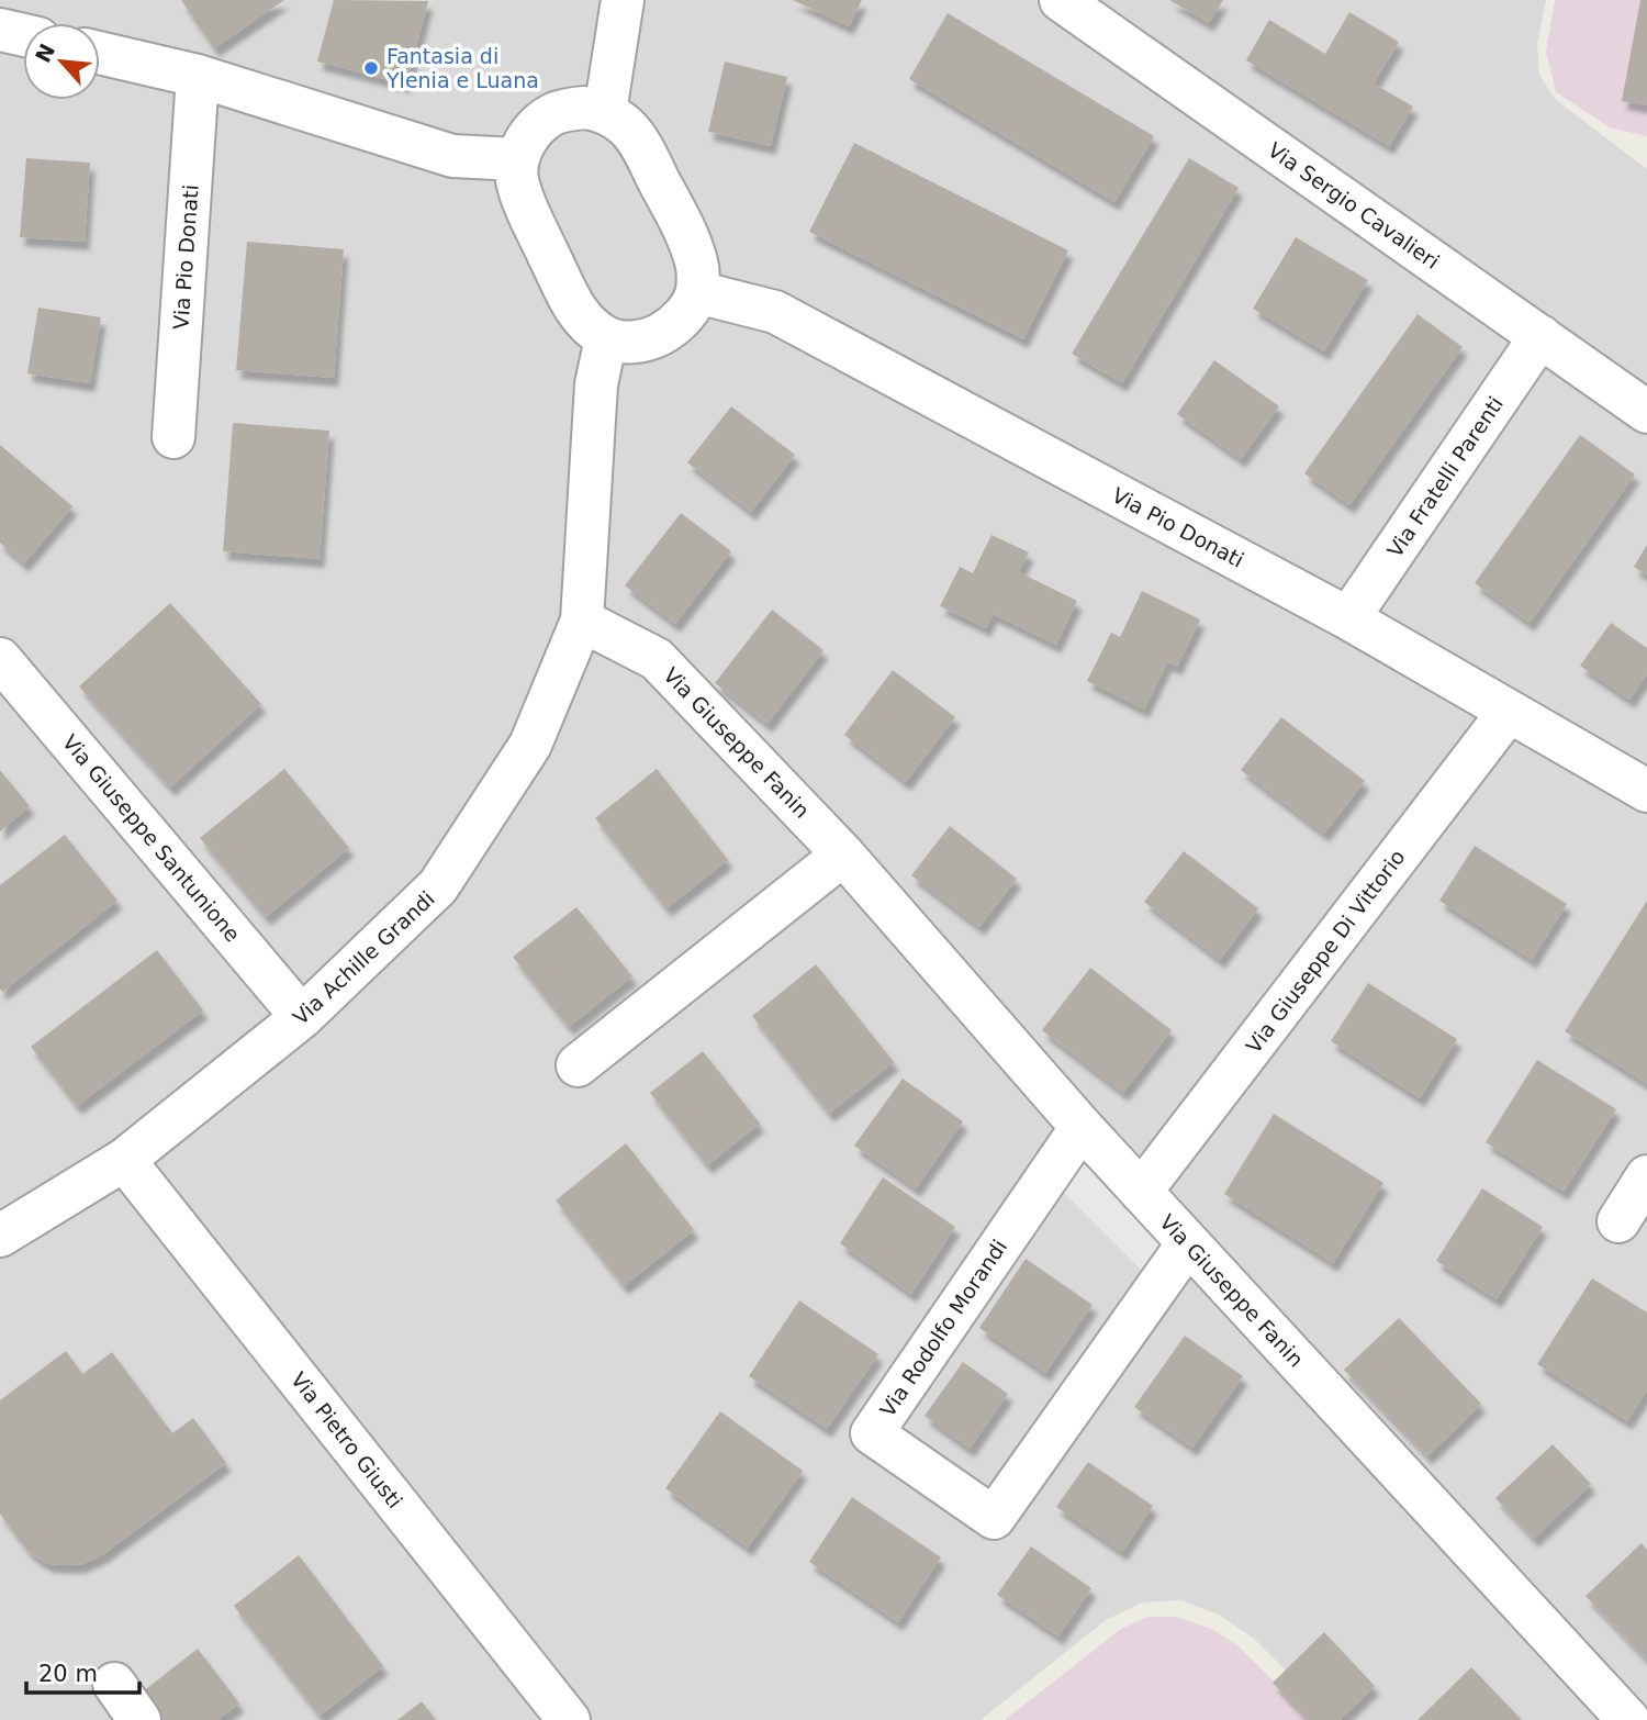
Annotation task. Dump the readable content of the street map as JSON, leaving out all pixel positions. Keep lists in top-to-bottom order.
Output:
{
  "streets": {
    "street": [
      "Via Sergio Cavalieri",
      "Via Pio Donati",
      "Via Fratelli Parenti",
      "Via Giuseppe Fanin",
      "Via Giuseppe Santunione",
      "Via Giuseppe Di Vittorio",
      "Via Achille Grandi",
      "Via Rodolfo Morandi",
      "Via Pietro Giusti"
    ]
  },
  "crossings": [
    ["Via Sergio Cavalieri", "Via Fratelli Parenti"],
    ["Via Pio Donati", "Via Fratelli Parenti"],
    ["Via Pio Donati", "Via Giuseppe Di Vittorio"],
    ["Via Pio Donati", "Via Achille Grandi"],
    ["Via Giuseppe Fanin", "Via Giuseppe Di Vittorio"],
    ["Via Giuseppe Fanin", "Via Achille Grandi"],
    ["Via Giuseppe Fanin", "Via Rodolfo Morandi"],
    ["Via Giuseppe Santunione", "Via Achille Grandi"],
    ["Via Achille Grandi", "Via Pietro Giusti"]
  ],
  "places": ["Fantasia di Ylenia e Luana"],
  "scale_bar": "20 m",
  "north": "top left"
}
